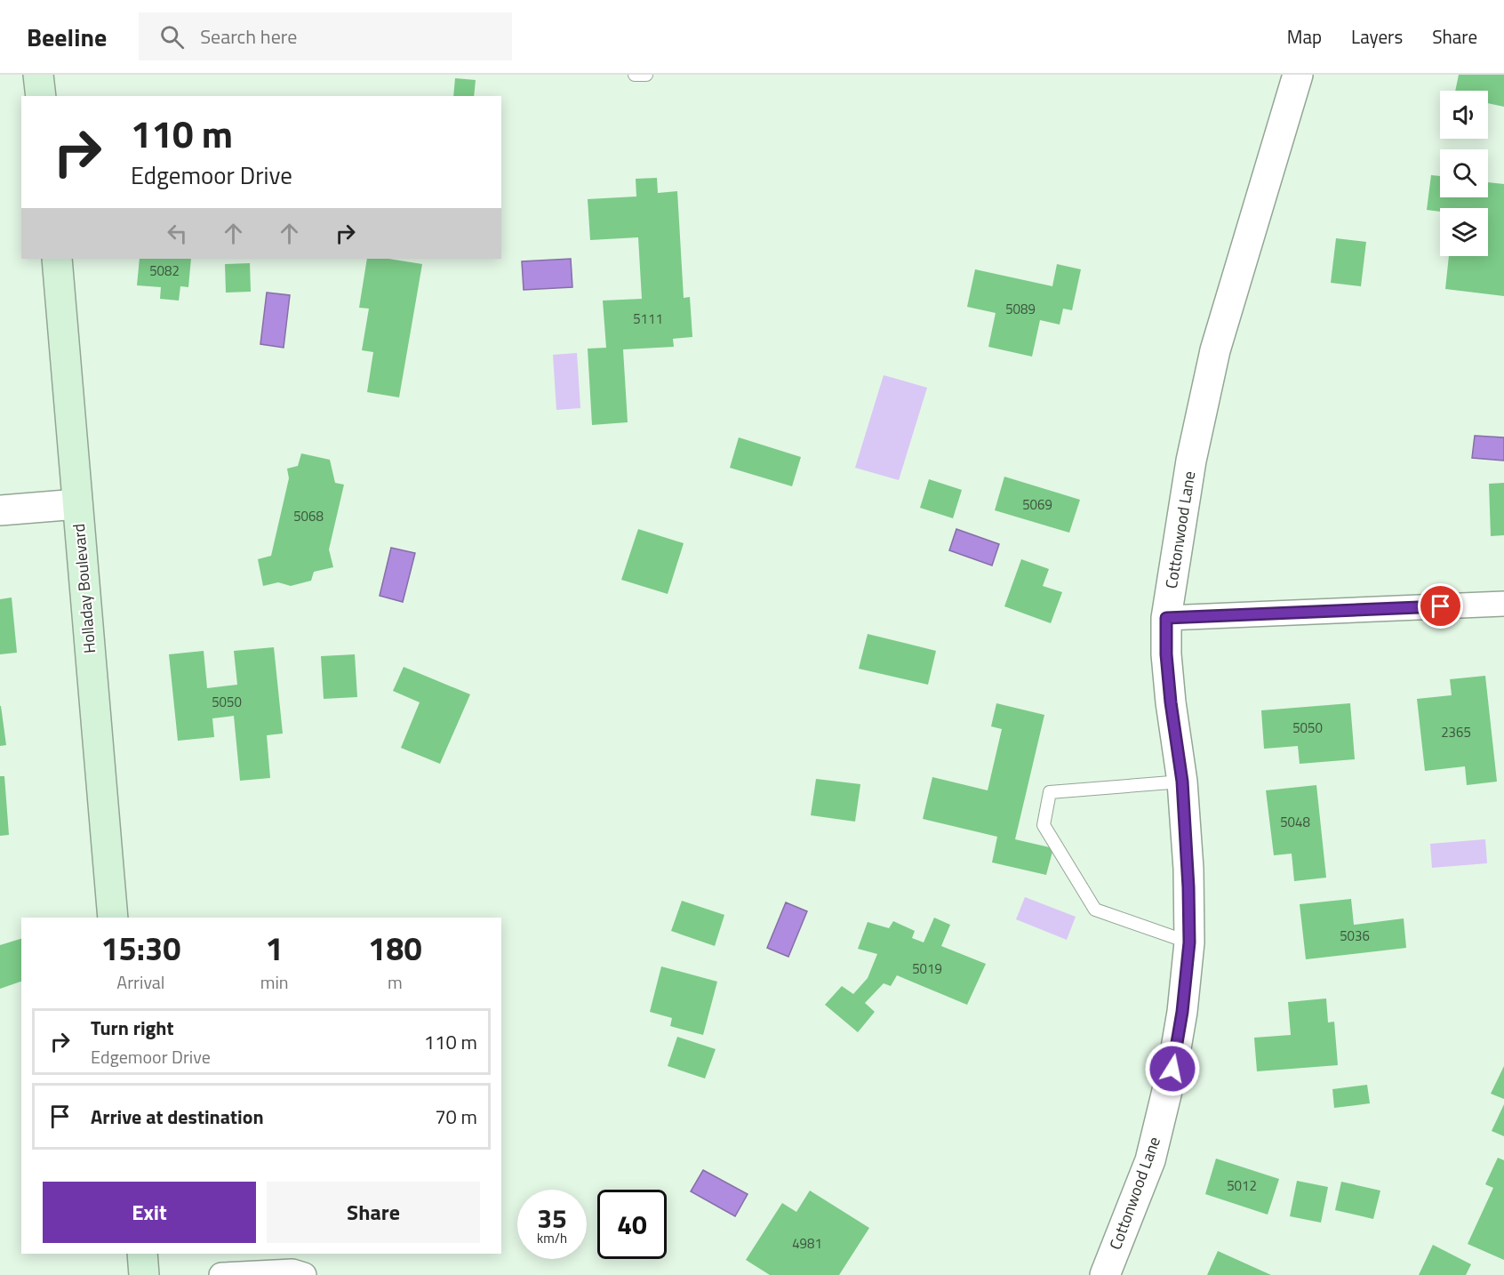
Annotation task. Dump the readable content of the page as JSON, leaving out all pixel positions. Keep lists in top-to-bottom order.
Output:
{
  "streets": {
    "main road": ["Holladay Boulevard"],
    "street": ["Cottonwood Lane"]
  },
  "house_numbers": [
    "5082",
    "5089",
    "5111",
    "5069",
    "5068",
    "5050",
    "5050",
    "2365",
    "5048",
    "5036",
    "5019",
    "5012",
    "4981"
  ],
  "page": {
    "header": "Beeline",
    "search": "Search here",
    "nav": ["Map", "Layers", "Share"],
    "turn": ["110 m", "Edgemoor Drive"],
    "eta": [
      "15:30",
      "Arrival",
      "1",
      "min",
      "180",
      "m"
    ],
    "list": [
      {
        "name": "Turn right",
        "note": "Edgemoor Drive",
        "value": "110 m"
      },
      {
        "name": "Arrive at destination",
        "value": "70 m"
      }
    ],
    "buttons": ["Exit", "Share"],
    "speed": "35 km/h",
    "limit": "40"
  }
}
